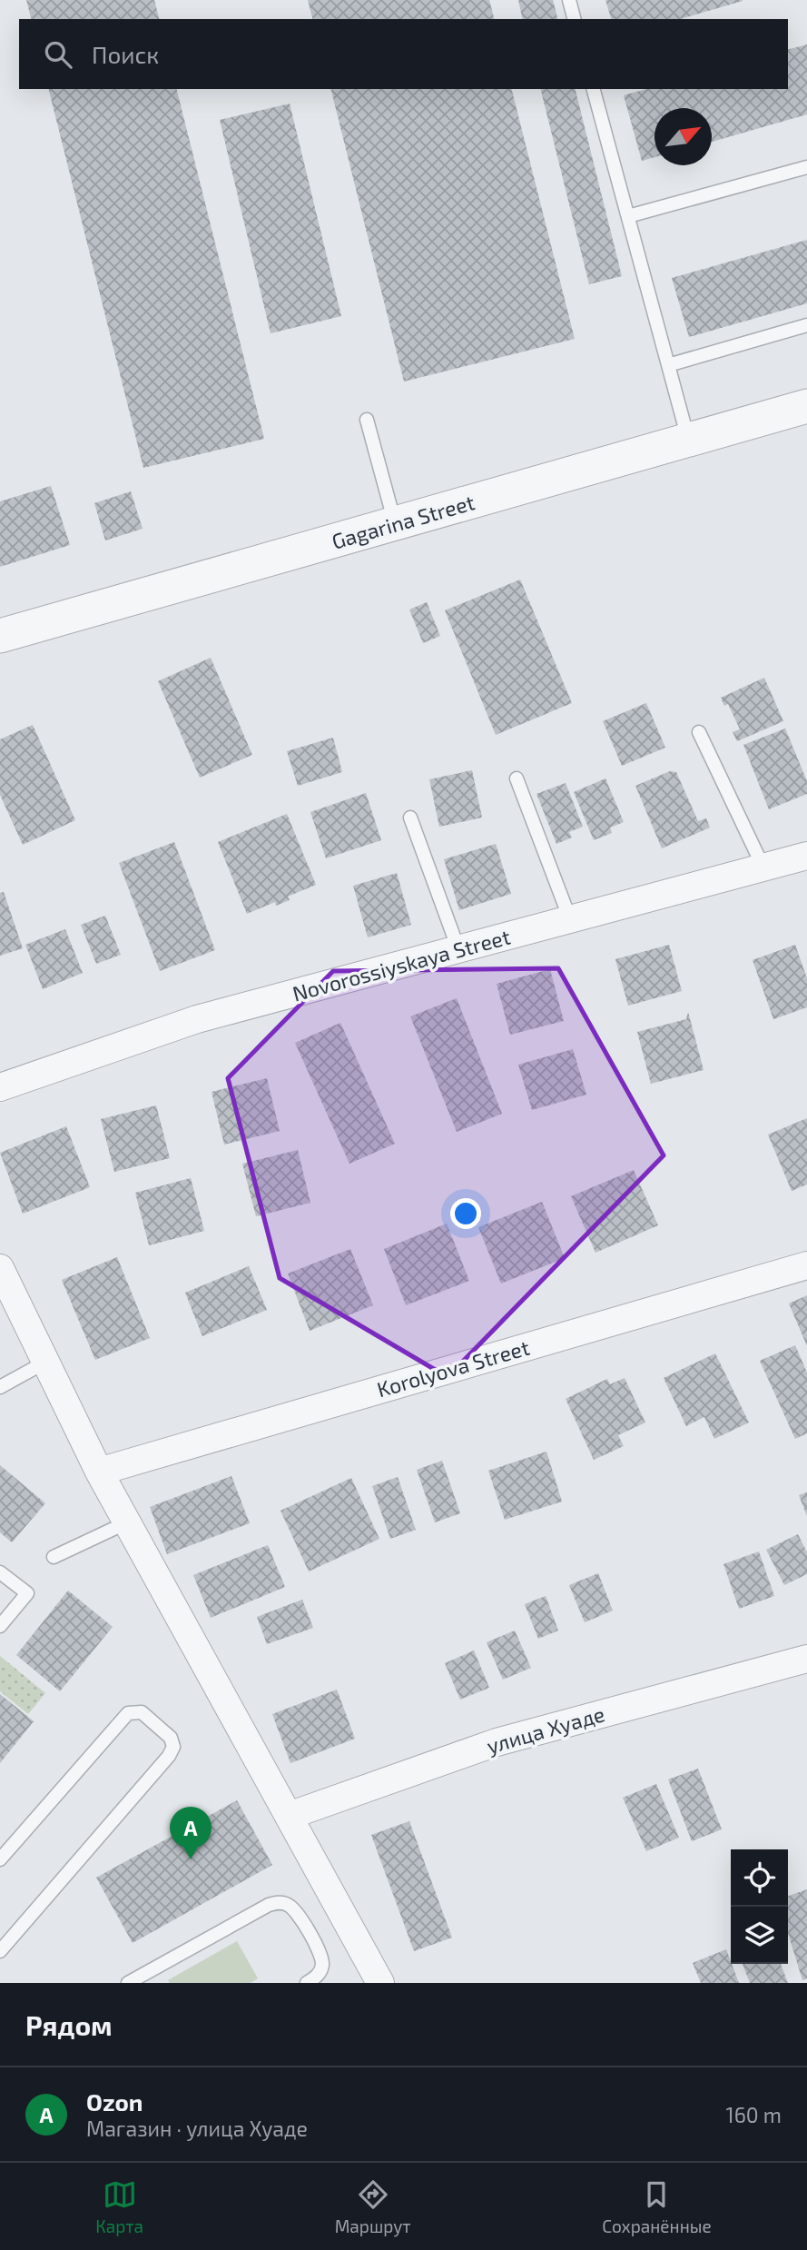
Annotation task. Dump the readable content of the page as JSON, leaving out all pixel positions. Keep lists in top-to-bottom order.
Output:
{
  "streets": {
    "street": [
      "Gagarina Street",
      "Novorossiyskaya Street",
      "Korolyova Street",
      "улица Хуаде"
    ]
  },
  "north": "top right",
  "page": {
    "search": "Поиск",
    "pins": "A",
    "heading": "Рядом",
    "list": [
      {
        "mark": "A",
        "name": "Ozon",
        "note": "Магазин · улица Хуаде",
        "value": "160 m"
      }
    ],
    "nav": ["Карта", "Маршрут", "Сохранённые"]
  }
}
